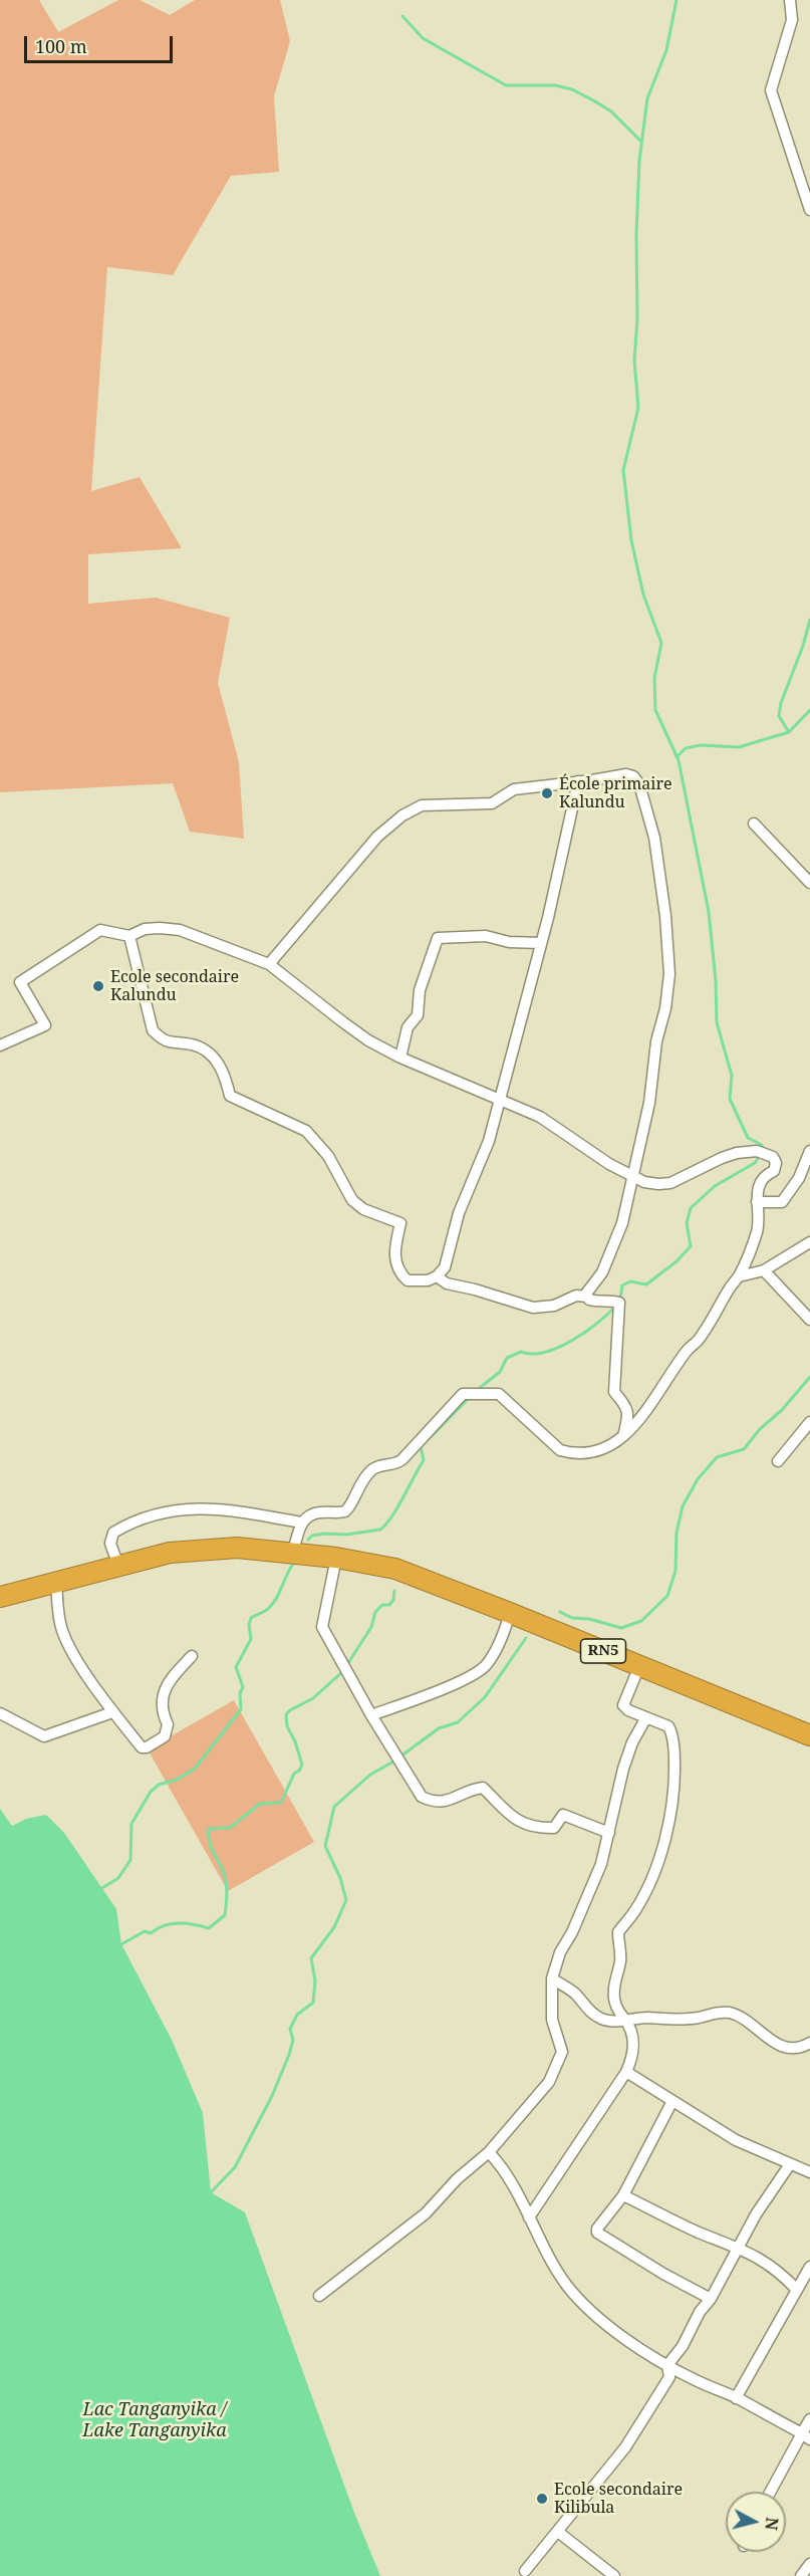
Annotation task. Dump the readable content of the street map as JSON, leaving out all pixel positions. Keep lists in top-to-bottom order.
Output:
{
  "streets": {
    "highway": ["RN5"]
  },
  "water": ["Lac Tanganyika / Lake Tanganyika"],
  "places": ["École primaire Kalundu", "Ecole secondaire Kalundu", "Ecole secondaire Kilibula"],
  "scale_bar": "100 m",
  "north": "right"
}
